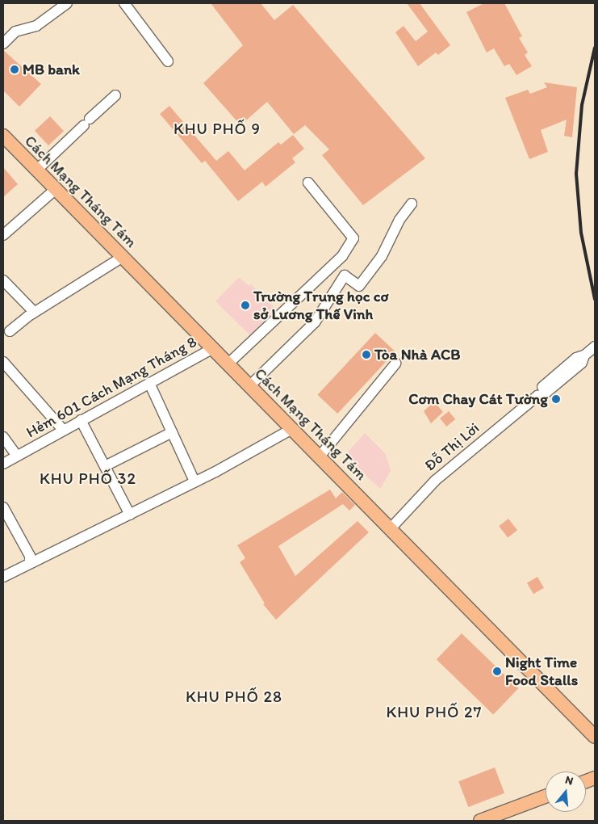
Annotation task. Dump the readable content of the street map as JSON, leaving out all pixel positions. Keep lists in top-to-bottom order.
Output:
{
  "streets": {
    "main road": ["Cách Mạng Tháng Tám"],
    "street": ["Hẻm 601 Cách Mạng Tháng 8", "Đỗ Thị Lời"]
  },
  "crossings": [
    ["Cách Mạng Tháng Tám", "Hẻm 601 Cách Mạng Tháng 8"],
    ["Cách Mạng Tháng Tám", "Đỗ Thị Lời"]
  ],
  "districts": [
    "KHU PHỐ 9",
    "KHU PHỐ 32",
    "KHU PHỐ 28",
    "KHU PHỐ 27"
  ],
  "places": [
    "MB bank",
    "Trường Trung học cơ sở Lương Thế Vinh",
    "Tòa Nhà ACB",
    "Cơm Chay Cát Tường",
    "Night Time Food Stalls"
  ],
  "north": "top"
}
